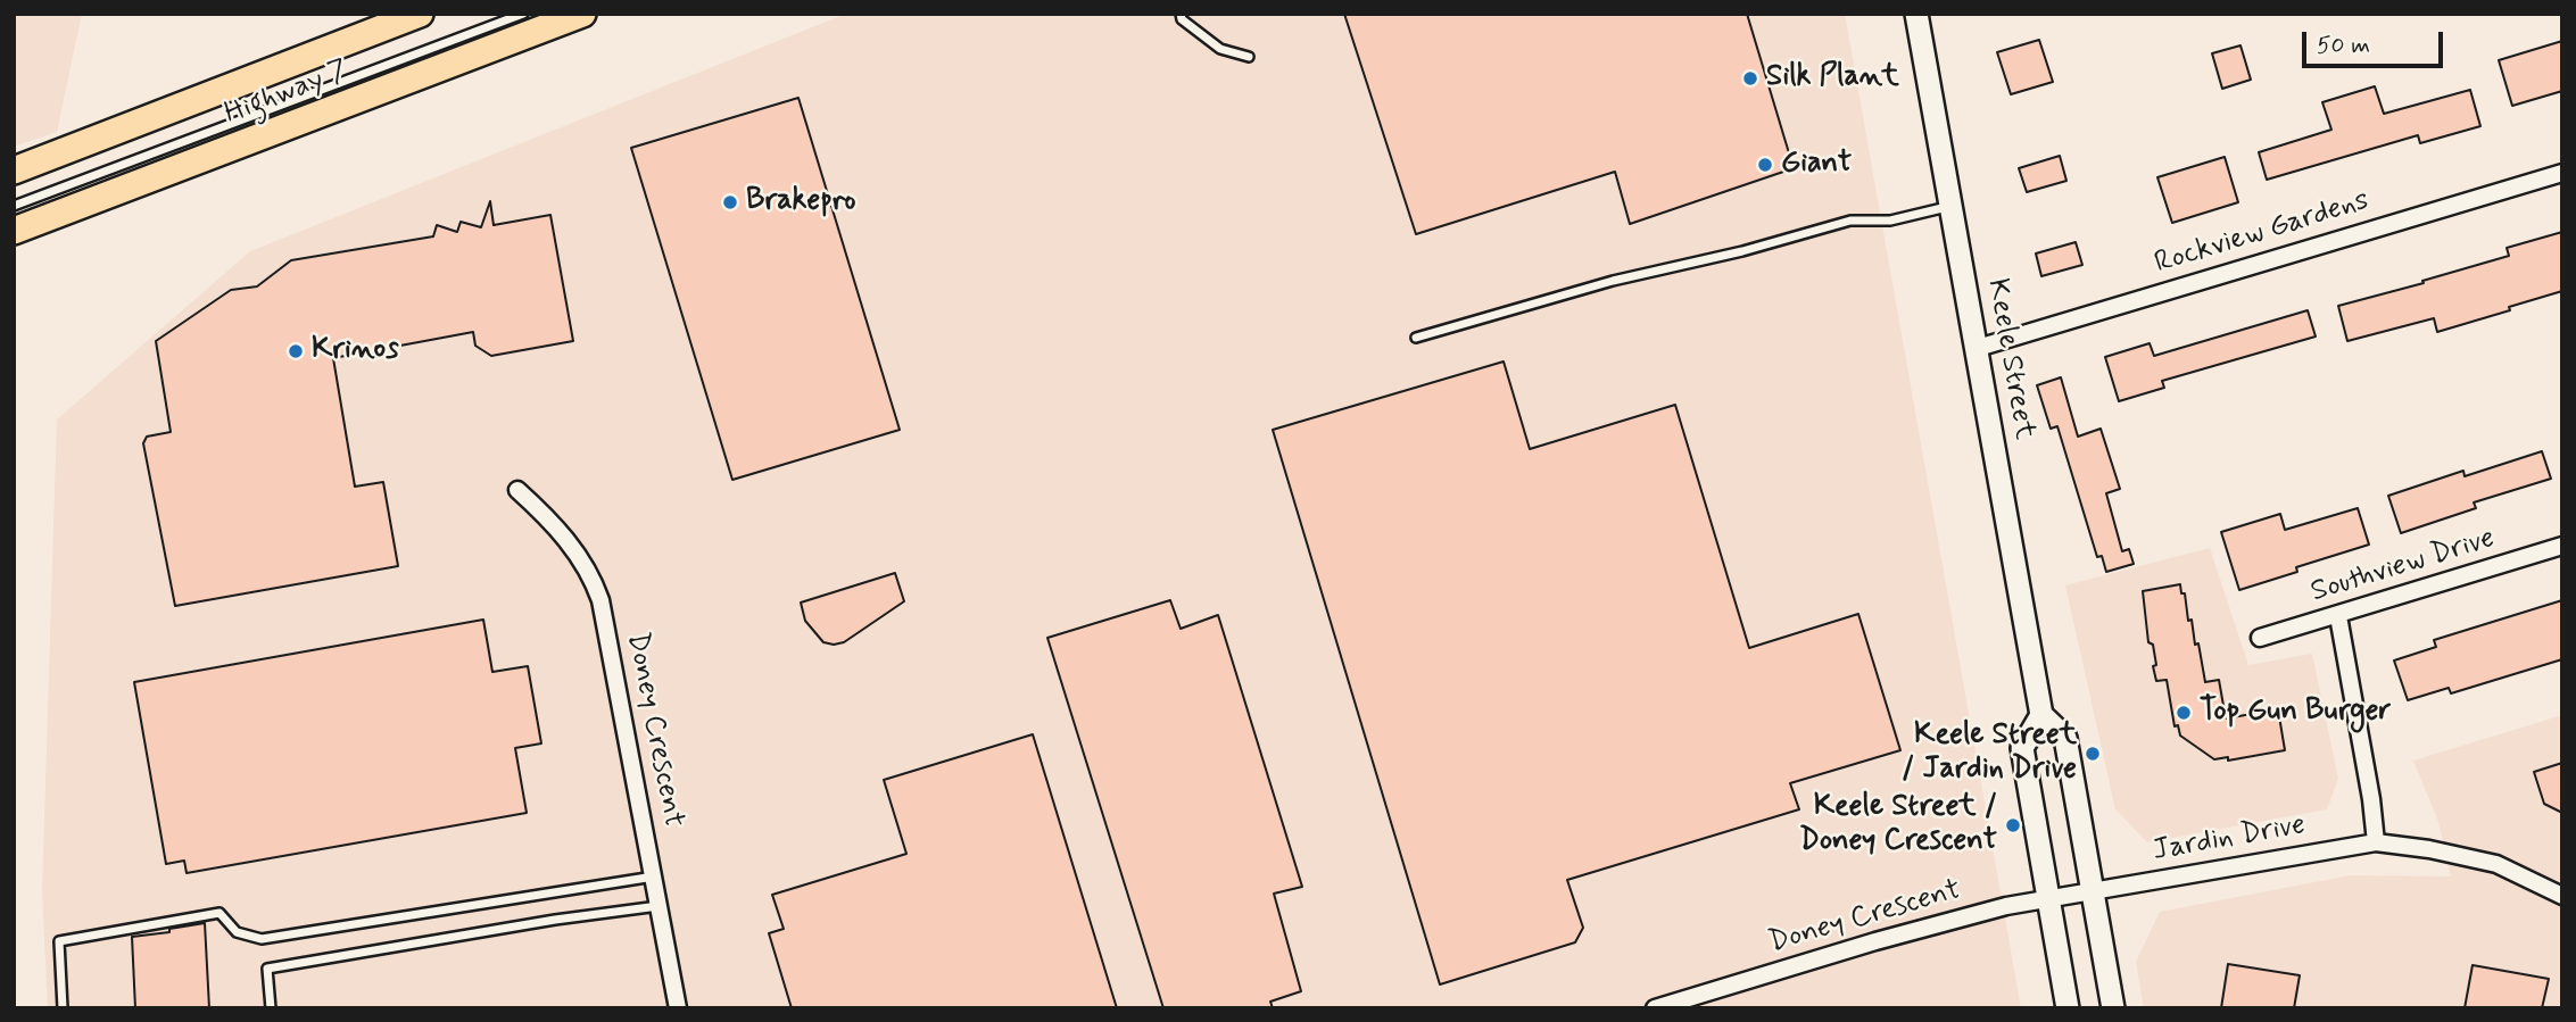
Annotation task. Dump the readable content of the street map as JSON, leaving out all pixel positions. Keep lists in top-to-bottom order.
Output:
{
  "streets": {
    "main road": ["Highway 7", "Keele Street"],
    "street": [
      "Rockview Gardens",
      "Southview Drive",
      "Doney Crescent",
      "Jardin Drive"
    ]
  },
  "crossings": [
    ["Rockview Gardens", "Keele Street"],
    ["Doney Crescent", "Jardin Drive"]
  ],
  "places": [
    "Silk Plant",
    "Giant",
    "Brakepro",
    "Krinos",
    "Top Gun Burger",
    "Keele Street / Jardin Drive",
    "Keele Street / Doney Crescent"
  ],
  "scale_bar": "50 m"
}
